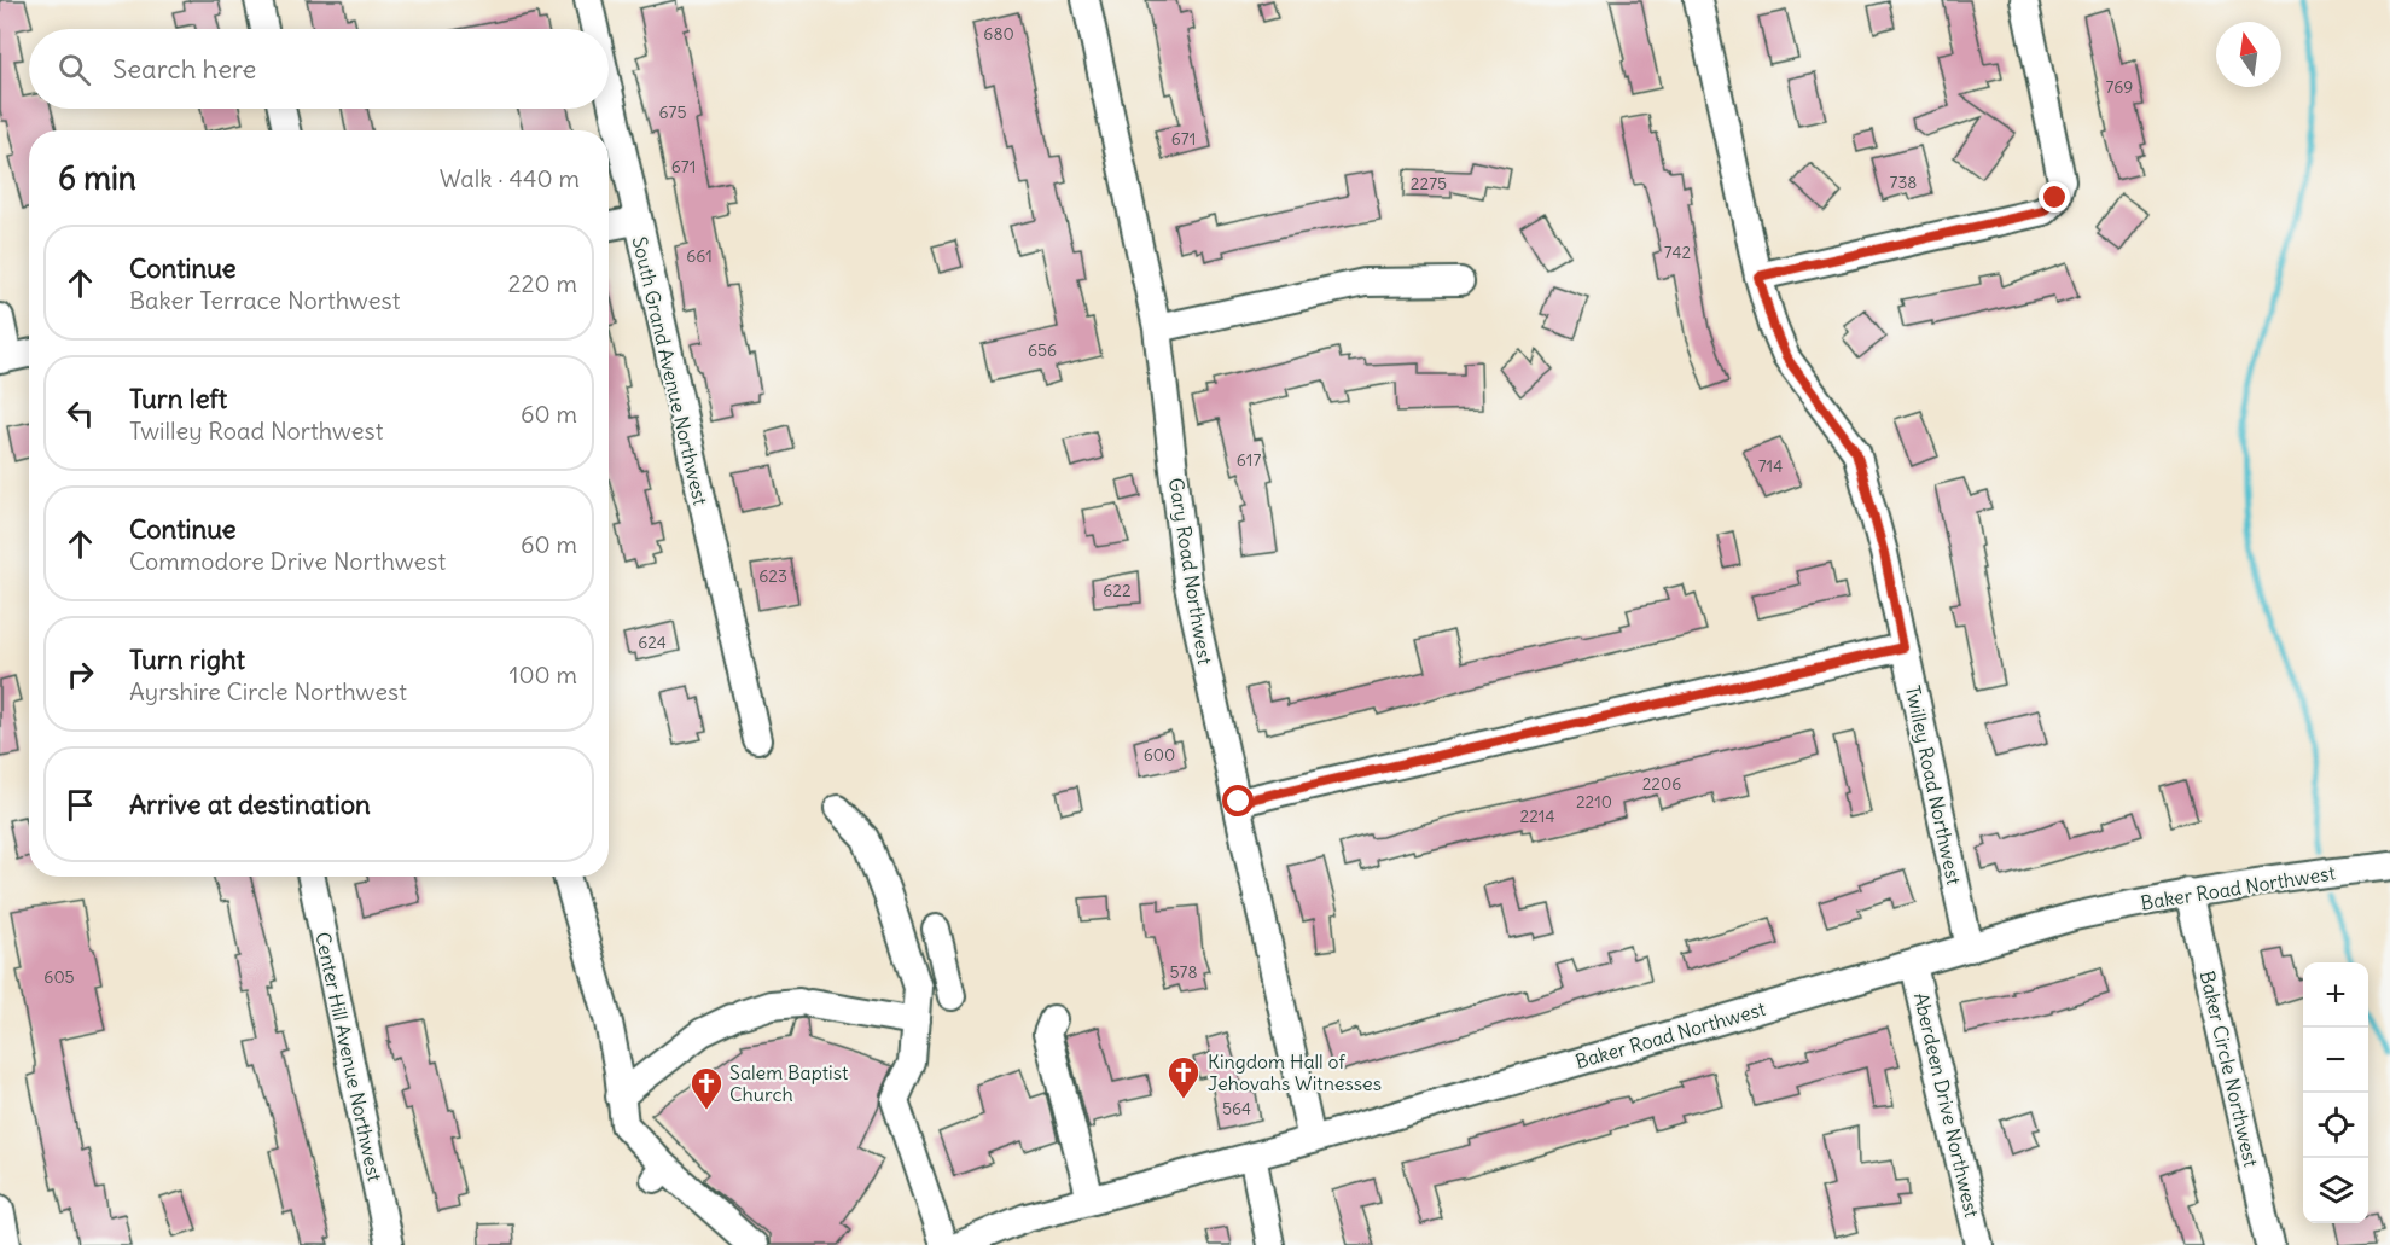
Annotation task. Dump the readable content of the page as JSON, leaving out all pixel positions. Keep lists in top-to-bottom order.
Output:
{
  "streets": {
    "street": [
      "South Grand Avenue Northwest",
      "Gary Road Northwest",
      "Twilley Road Northwest",
      "Baker Road Northwest",
      "Center Hill Avenue Northwest",
      "Baker Circle Northwest",
      "Aberdeen Drive Northwest"
    ]
  },
  "crossings": [
    ["Gary Road Northwest", "Baker Road Northwest"],
    ["Twilley Road Northwest", "Baker Road Northwest"],
    ["Baker Road Northwest", "Baker Circle Northwest"],
    ["Baker Road Northwest", "Aberdeen Drive Northwest"]
  ],
  "places": {
    "church": ["Kingdom Hall of Jehovahs Witnesses", "Salem Baptist Church"]
  },
  "house_numbers": [
    "680",
    "769",
    "675",
    "671",
    "671",
    "738",
    "2275",
    "742",
    "661",
    "656",
    "617",
    "714",
    "623",
    "622",
    "624",
    "600",
    "2206",
    "2210",
    "2214",
    "578",
    "605",
    "564"
  ],
  "north": "top",
  "page": {
    "search": "Search here",
    "heading": ["6 min", "Walk · 440 m"],
    "list": [
      ["Continue", "Baker Terrace Northwest", "220 m"],
      ["Turn left", "Twilley Road Northwest", "60 m"],
      ["Continue", "Commodore Drive Northwest", "60 m"],
      ["Turn right", "Ayrshire Circle Northwest", "100 m"],
      "Arrive at destination"
    ],
    "map_buttons": ["+", "−"]
  }
}
